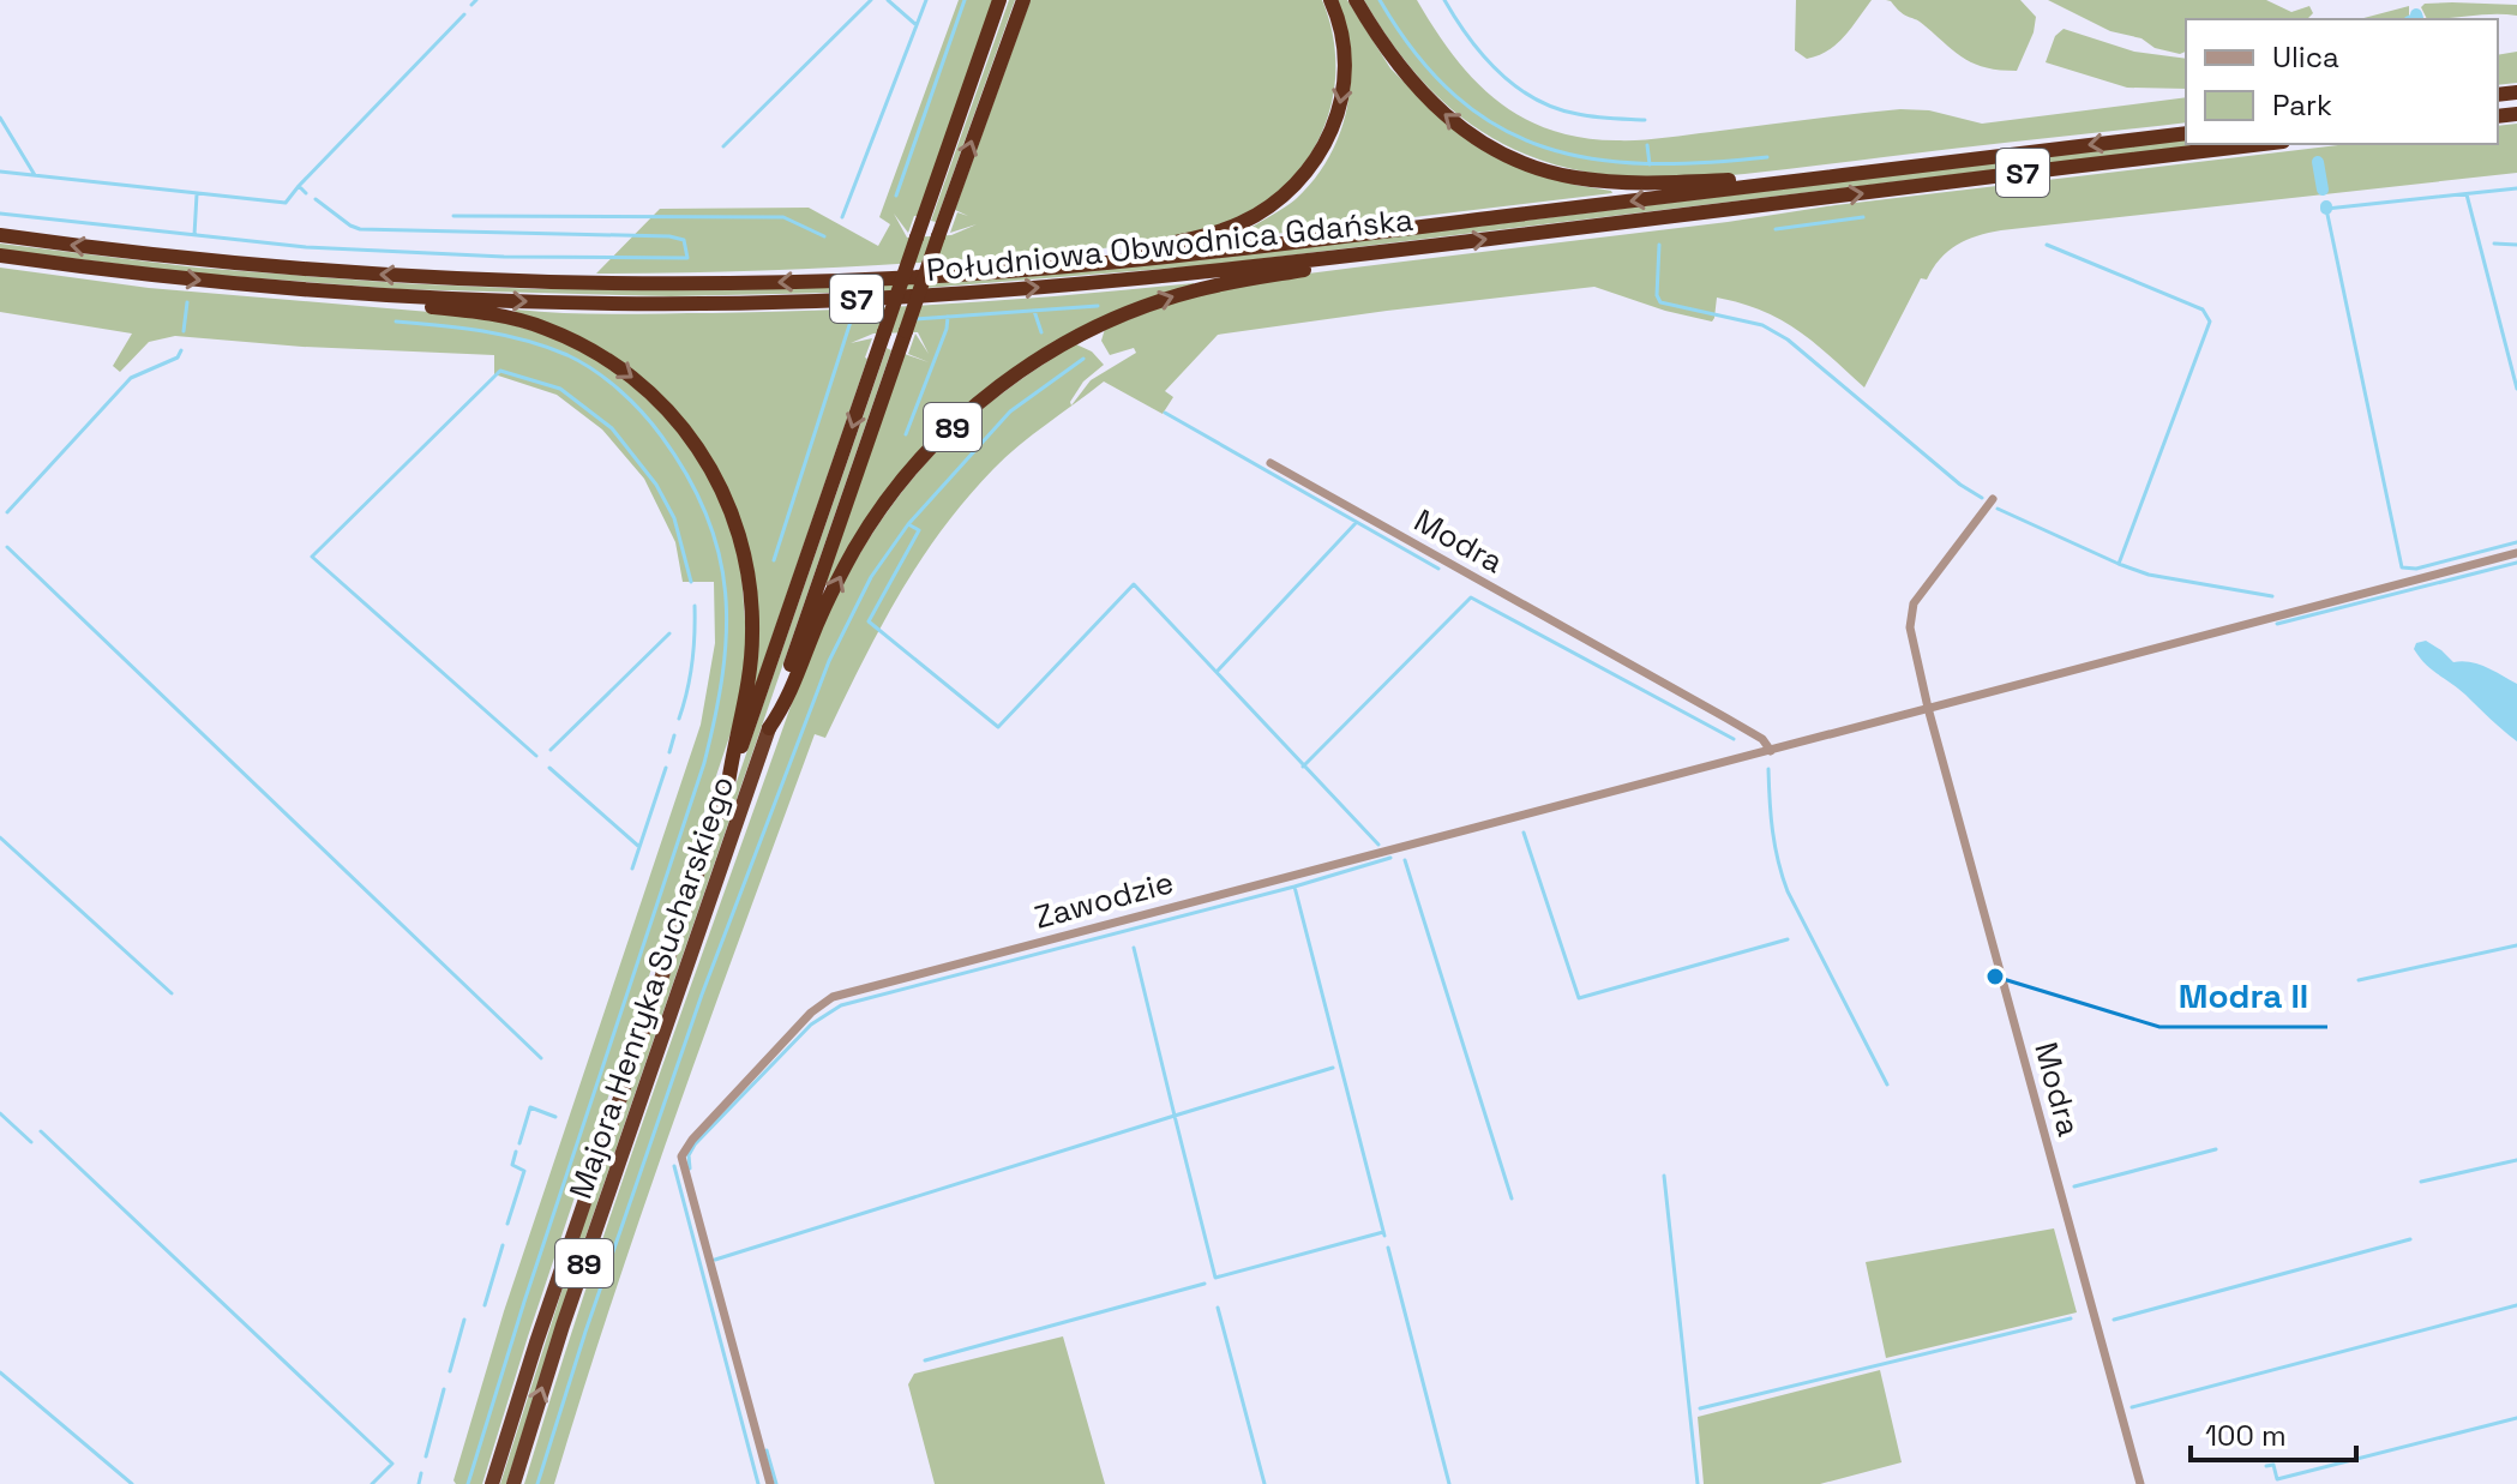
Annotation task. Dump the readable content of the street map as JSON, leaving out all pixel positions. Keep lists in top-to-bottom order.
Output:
{
  "streets": {
    "highway": [
      "S7",
      "Południowa Obwodnica Gdańska",
      "89",
      "Majora Henryka Sucharskiego"
    ],
    "street": ["Modra", "Zawodzie"]
  },
  "crossings": [
    ["Południowa Obwodnica Gdańska", "89"],
    ["89", "Majora Henryka Sucharskiego"],
    ["Modra", "Zawodzie"]
  ],
  "places": ["Modra II"],
  "legend": ["Ulica", "Park"],
  "scale_bar": "100 m"
}
